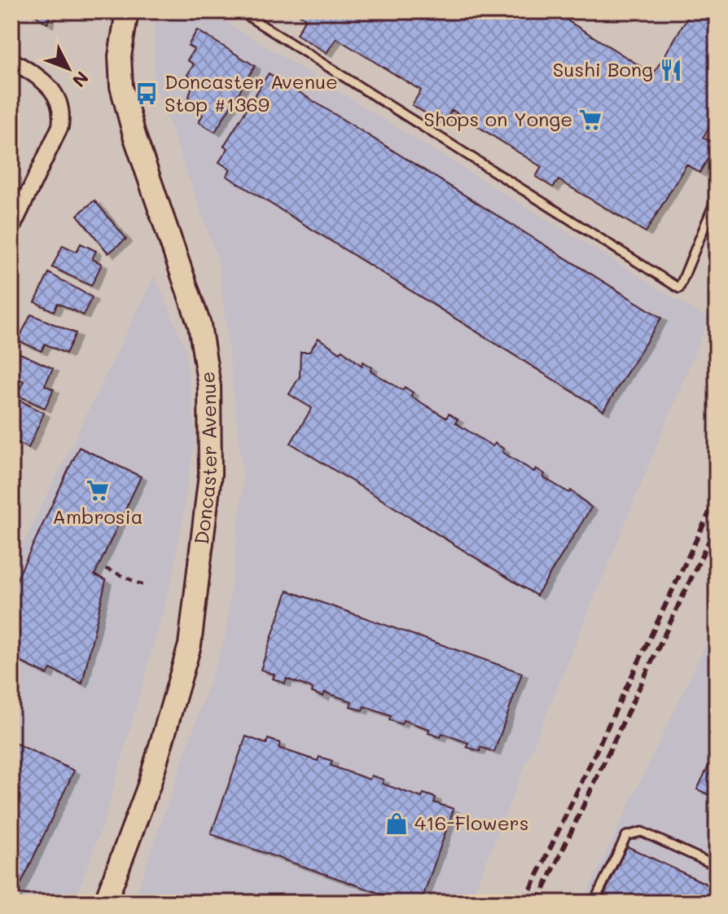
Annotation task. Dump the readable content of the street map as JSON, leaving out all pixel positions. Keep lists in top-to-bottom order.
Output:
{
  "streets": {
    "street": ["Doncaster Avenue"]
  },
  "places": {
    "restaurant": ["Sushi Bong"],
    "bus stop": ["Doncaster Avenue Stop #1369"],
    "supermarket": ["Shops on Yonge", "Ambrosia"],
    "shop": ["416-Flowers"]
  },
  "north": "bottom right"
}
